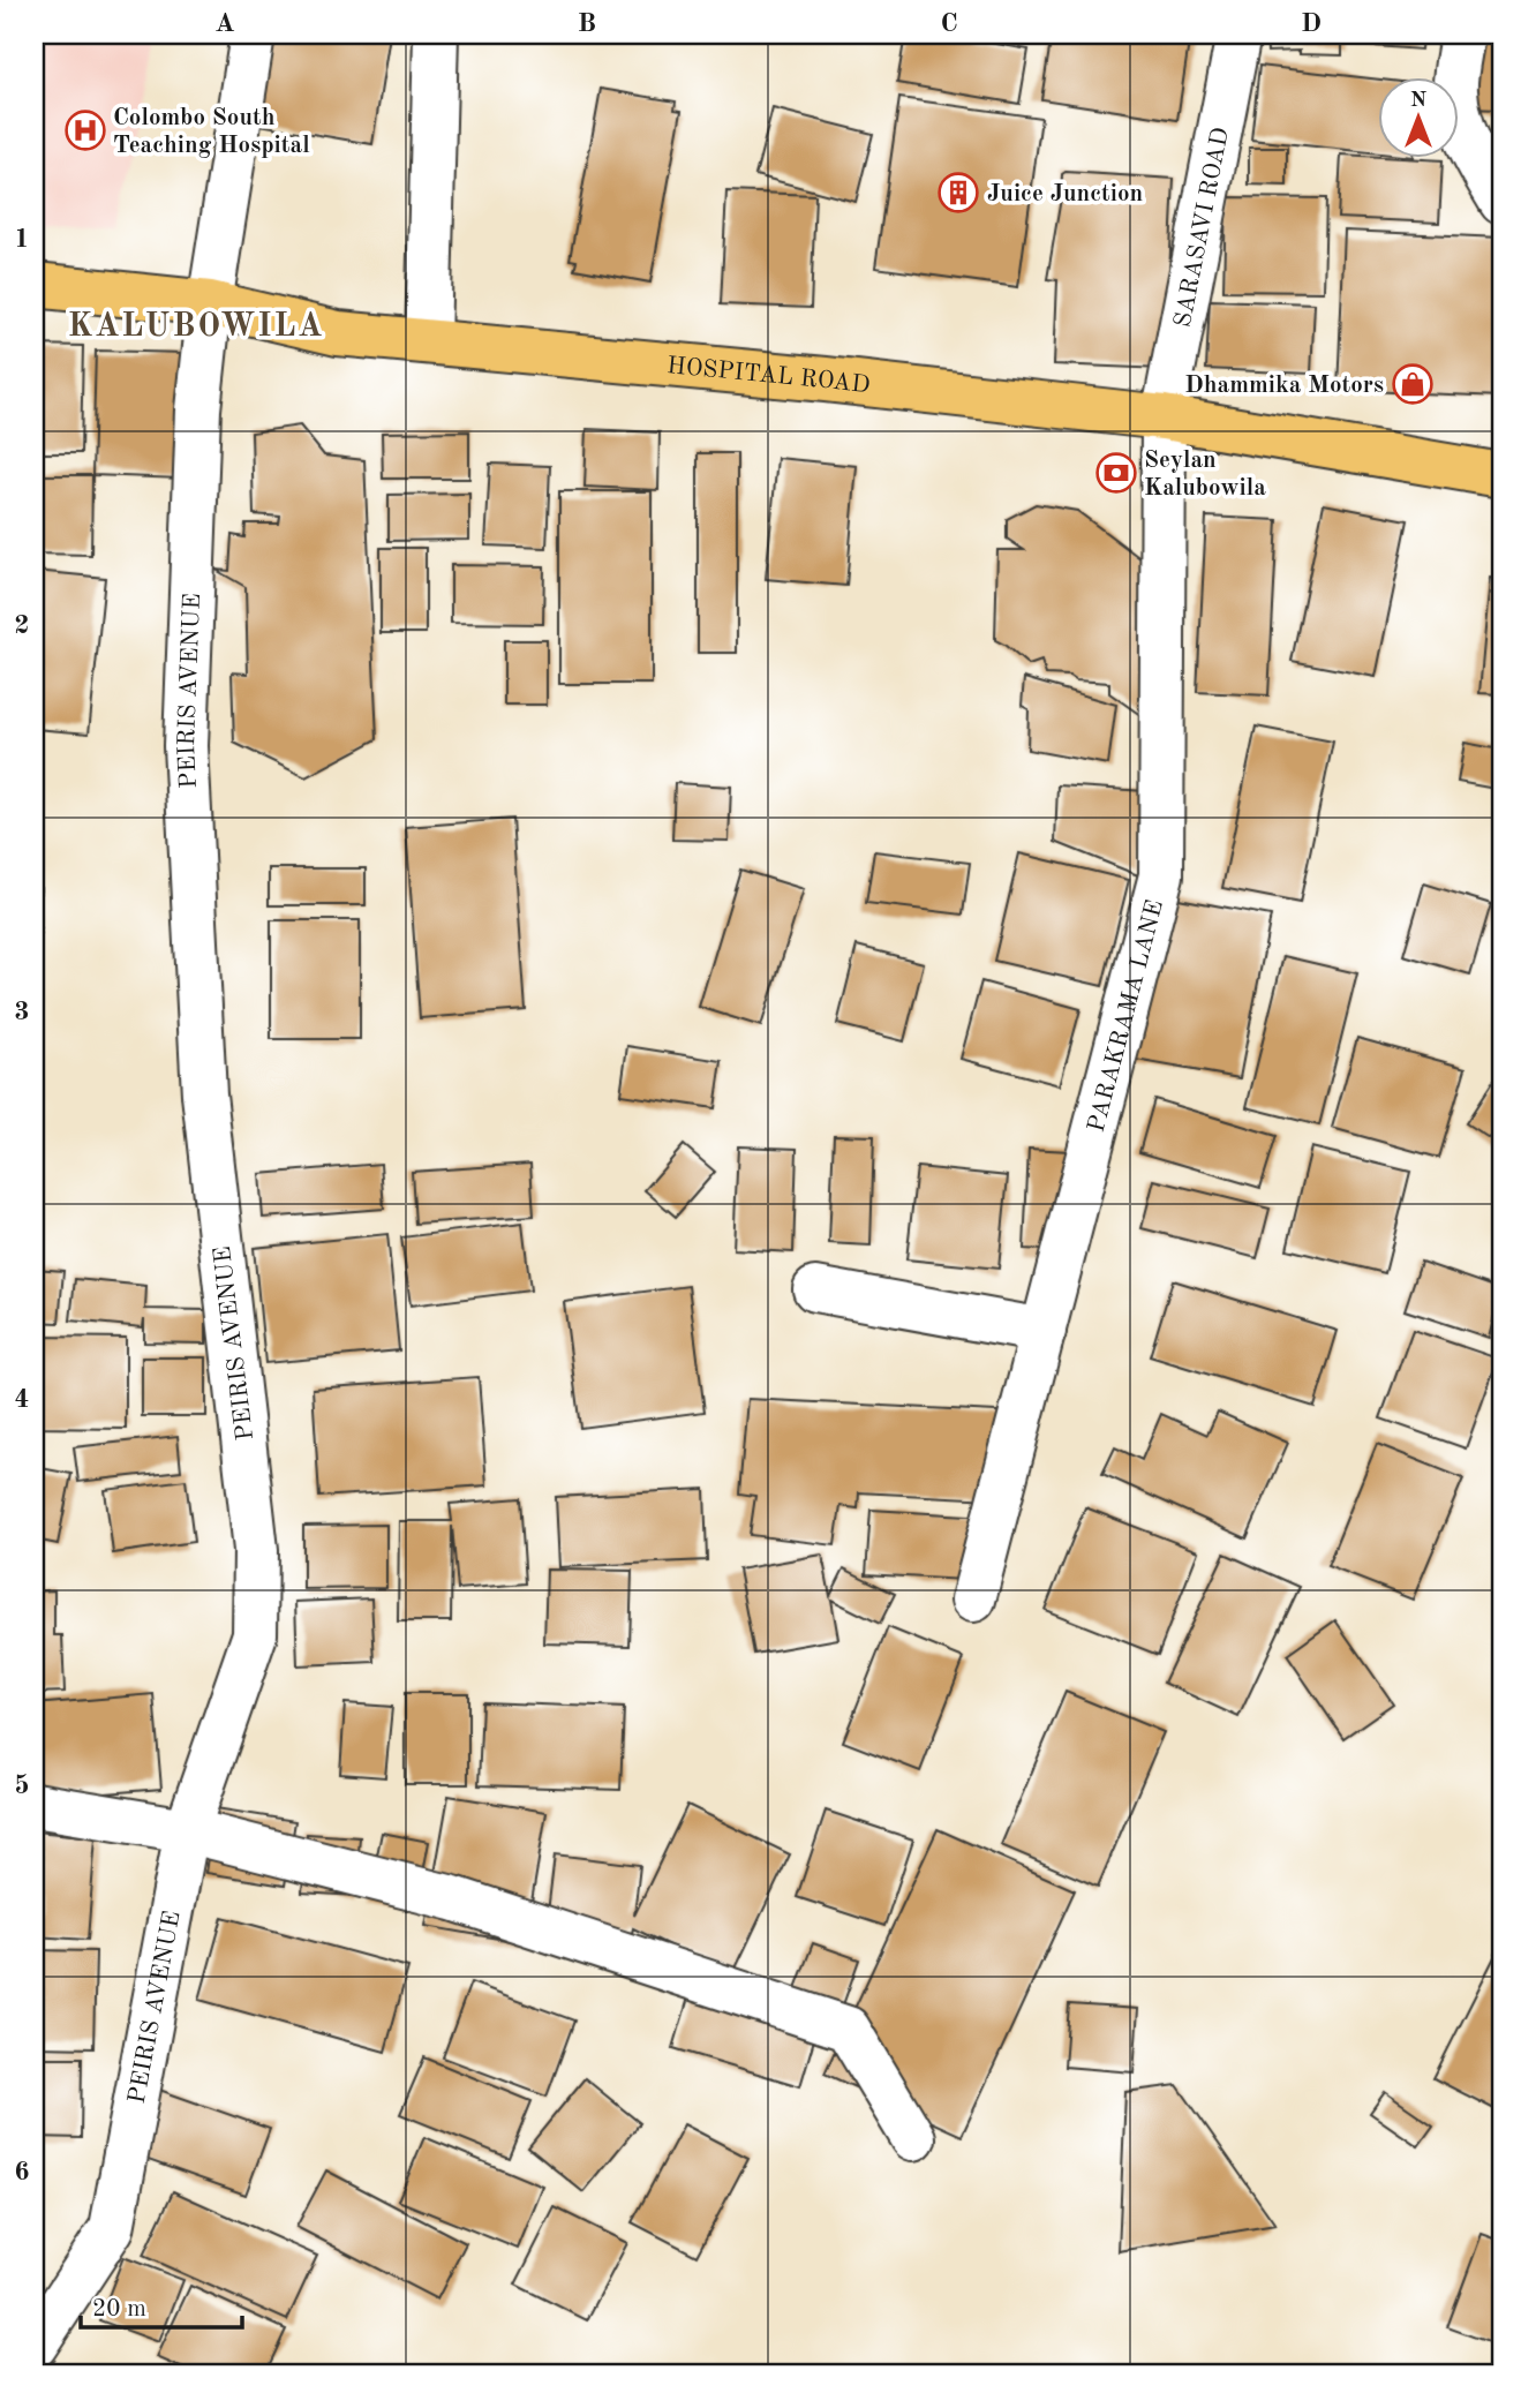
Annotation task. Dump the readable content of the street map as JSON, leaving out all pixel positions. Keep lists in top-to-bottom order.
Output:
{
  "streets": {
    "main road": ["HOSPITAL ROAD"],
    "street": ["SARASAVI ROAD", "PEIRIS AVENUE", "PARAKRAMA LANE"]
  },
  "crossings": [
    ["SARASAVI ROAD", "HOSPITAL ROAD"],
    ["SARASAVI ROAD", "PARAKRAMA LANE"],
    ["HOSPITAL ROAD", "PEIRIS AVENUE"],
    ["HOSPITAL ROAD", "PARAKRAMA LANE"]
  ],
  "districts": ["KALUBOWILA"],
  "places": {
    "hospital": ["Colombo South Teaching Hospital"],
    "building": ["Juice Junction"],
    "shop": ["Dhammika Motors"],
    "bank": ["Seylan Kalubowila"]
  },
  "scale_bar": "20 m",
  "north": "top",
  "grid": {
    "columns": [
      "A",
      "B",
      "C",
      "D"
    ],
    "rows": [
      "1",
      "2",
      "3",
      "4",
      "5",
      "6"
    ]
  }
}
